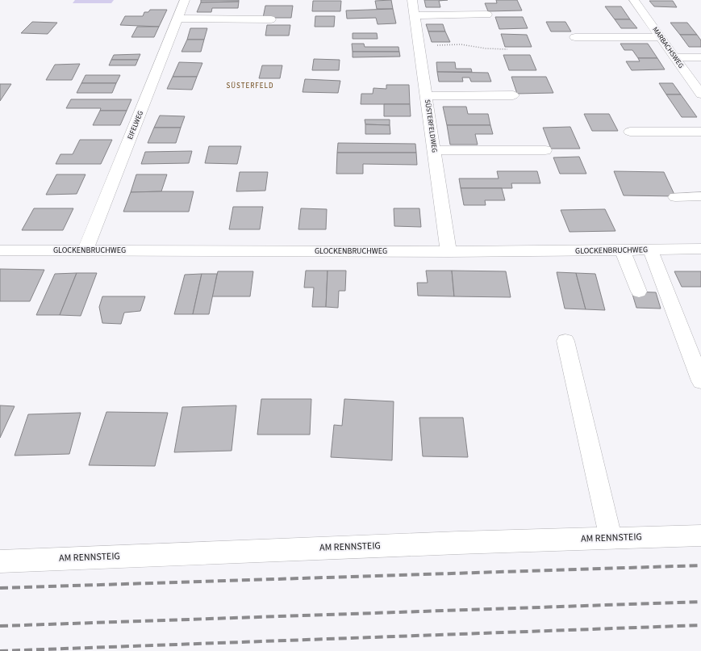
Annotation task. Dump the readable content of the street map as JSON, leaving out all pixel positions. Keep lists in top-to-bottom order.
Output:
{
  "streets": {
    "street": [
      "MARBACHSWEG",
      "EIFELWEG",
      "SÜSTERFELDWEG",
      "GLOCKENBRUCHWEG",
      "AM RENNSTEIG"
    ]
  },
  "crossings": [
    ["EIFELWEG", "GLOCKENBRUCHWEG"],
    ["SÜSTERFELDWEG", "GLOCKENBRUCHWEG"]
  ],
  "districts": ["SÜSTERFELD"]
}
